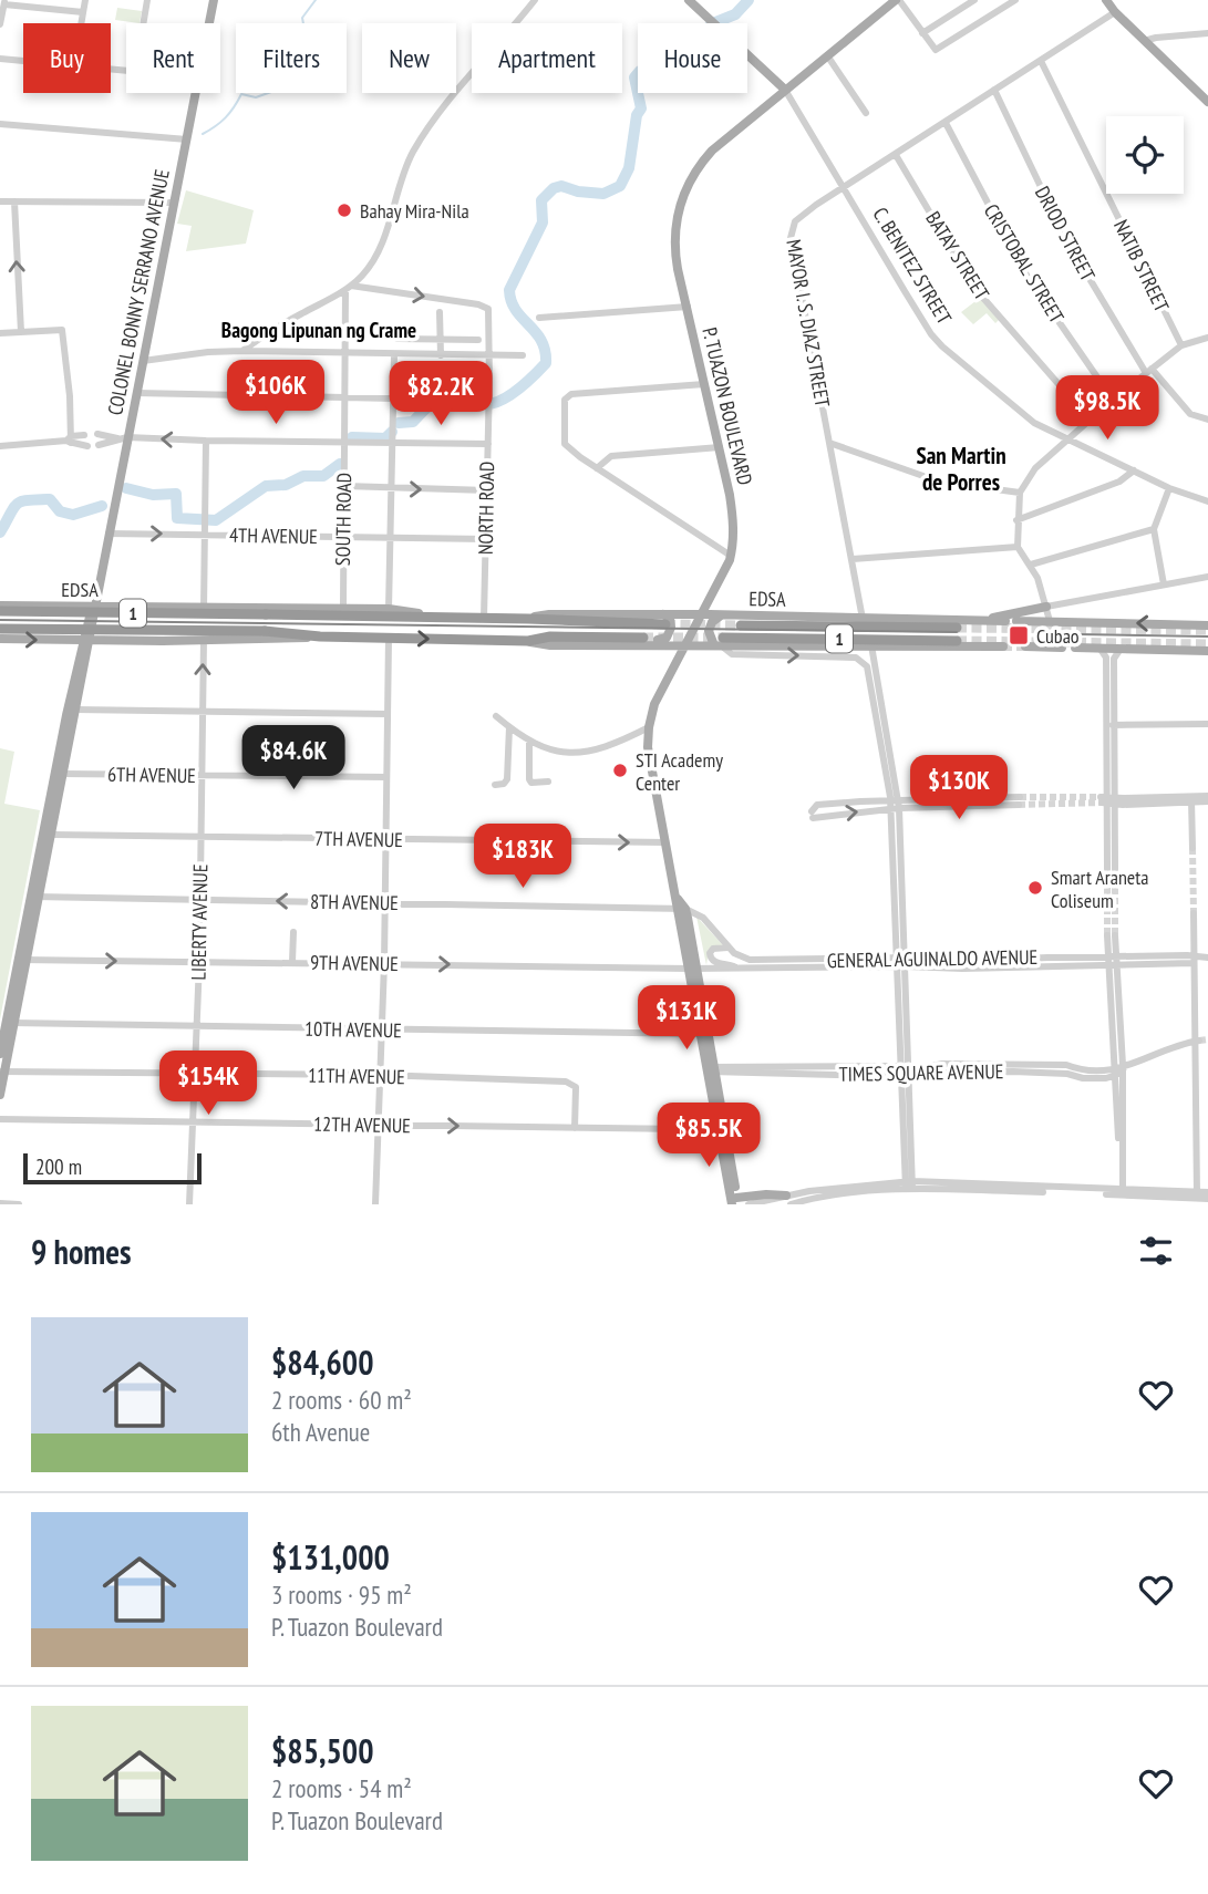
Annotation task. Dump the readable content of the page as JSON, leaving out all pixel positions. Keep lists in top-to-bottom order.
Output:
{
  "streets": {
    "highway": ["EDSA", "1"],
    "main road": ["C. BENITEZ STREET", "COLONEL BONNY SERRANO AVENUE", "P. TUAZON BOULEVARD"],
    "street": [
      "DRIOD STREET",
      "BATAY STREET",
      "CRISTOBAL STREET",
      "NATIB STREET",
      "MAYOR I. S. DIAZ STREET",
      "NORTH ROAD",
      "SOUTH ROAD",
      "4TH AVENUE",
      "6TH AVENUE",
      "7TH AVENUE",
      "8TH AVENUE",
      "LIBERTY AVENUE",
      "GENERAL AGUINALDO AVENUE",
      "9TH AVENUE",
      "10TH AVENUE",
      "TIMES SQUARE AVENUE",
      "11TH AVENUE",
      "12TH AVENUE"
    ]
  },
  "crossings": [
    ["DRIOD STREET", "MAYOR I. S. DIAZ STREET"],
    ["BATAY STREET", "MAYOR I. S. DIAZ STREET"],
    ["CRISTOBAL STREET", "MAYOR I. S. DIAZ STREET"],
    ["C. BENITEZ STREET", "MAYOR I. S. DIAZ STREET"],
    ["C. BENITEZ STREET", "P. TUAZON BOULEVARD"],
    ["NATIB STREET", "MAYOR I. S. DIAZ STREET"],
    ["COLONEL BONNY SERRANO AVENUE", "4TH AVENUE"],
    ["COLONEL BONNY SERRANO AVENUE", "EDSA"],
    ["COLONEL BONNY SERRANO AVENUE", "6TH AVENUE"],
    ["COLONEL BONNY SERRANO AVENUE", "7TH AVENUE"],
    ["COLONEL BONNY SERRANO AVENUE", "8TH AVENUE"],
    ["COLONEL BONNY SERRANO AVENUE", "9TH AVENUE"],
    ["COLONEL BONNY SERRANO AVENUE", "10TH AVENUE"],
    ["COLONEL BONNY SERRANO AVENUE", "11TH AVENUE"],
    ["MAYOR I. S. DIAZ STREET", "EDSA"],
    ["P. TUAZON BOULEVARD", "EDSA"],
    ["P. TUAZON BOULEVARD", "7TH AVENUE"],
    ["P. TUAZON BOULEVARD", "8TH AVENUE"],
    ["P. TUAZON BOULEVARD", "GENERAL AGUINALDO AVENUE"],
    ["P. TUAZON BOULEVARD", "9TH AVENUE"],
    ["P. TUAZON BOULEVARD", "10TH AVENUE"],
    ["P. TUAZON BOULEVARD", "TIMES SQUARE AVENUE"],
    ["P. TUAZON BOULEVARD", "12TH AVENUE"],
    ["NORTH ROAD", "SOUTH ROAD"],
    ["NORTH ROAD", "4TH AVENUE"],
    ["NORTH ROAD", "EDSA"],
    ["SOUTH ROAD", "4TH AVENUE"],
    ["SOUTH ROAD", "EDSA"],
    ["EDSA", "LIBERTY AVENUE"],
    ["6TH AVENUE", "LIBERTY AVENUE"],
    ["7TH AVENUE", "LIBERTY AVENUE"],
    ["8TH AVENUE", "LIBERTY AVENUE"],
    ["LIBERTY AVENUE", "9TH AVENUE"],
    ["LIBERTY AVENUE", "10TH AVENUE"],
    ["LIBERTY AVENUE", "11TH AVENUE"],
    ["LIBERTY AVENUE", "12TH AVENUE"],
    ["GENERAL AGUINALDO AVENUE", "9TH AVENUE"],
    ["11TH AVENUE", "12TH AVENUE"]
  ],
  "one_way": ["7TH AVENUE", "9TH AVENUE"],
  "districts": ["Bagong Lipunan ng Crame", "San Martin de Porres"],
  "places": {
    "other": ["Bahay Mira-Nila", "STI Academy Center", "Smart Araneta Coliseum"],
    "transit": ["Cubao"]
  },
  "scale_bar": "200 m",
  "page": {
    "chip": [
      "Buy",
      "Rent",
      "Filters",
      "New",
      "Apartment",
      "House"
    ],
    "price": [
      "$106K",
      "$82.2K",
      "$98.5K",
      "$84.6K",
      "$130K",
      "$183K",
      "$131K",
      "$154K",
      "$85.5K"
    ],
    "scale": "200 m",
    "heading": "9 homes",
    "list": [
      {
        "name": "$84,600",
        "note": "2 rooms · 60 m² · 6th Avenue"
      },
      {
        "name": "$131,000",
        "note": "3 rooms · 95 m² · P. Tuazon Boulevard"
      },
      {
        "name": "$85,500",
        "note": "2 rooms · 54 m² · P. Tuazon Boulevard"
      }
    ]
  }
}
